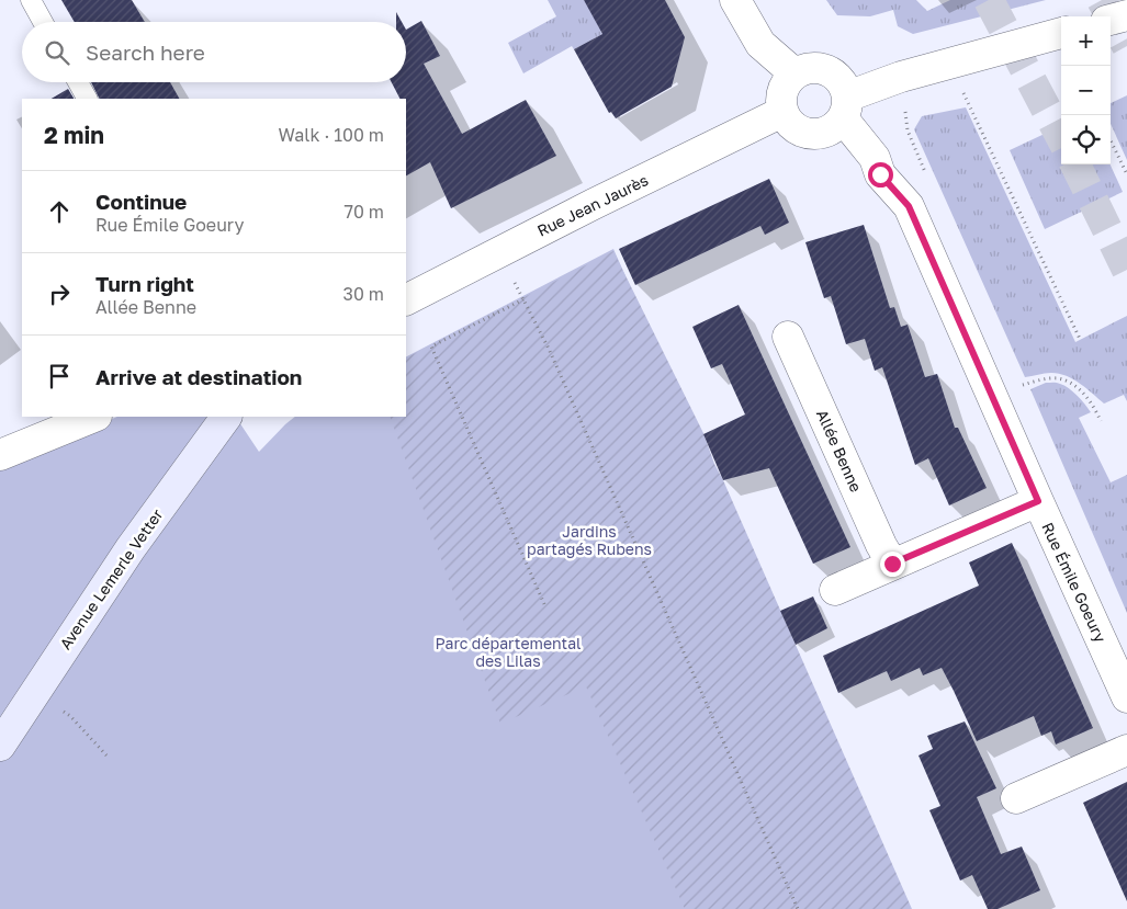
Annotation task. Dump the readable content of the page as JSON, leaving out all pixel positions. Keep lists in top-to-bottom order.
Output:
{
  "streets": {
    "street": [
      "Rue Jean Jaurès",
      "Allée Benne",
      "Avenue Lemerle Vetter",
      "Rue Émile Goeury"
    ]
  },
  "crossings": [
    ["Rue Jean Jaurès", "Rue Émile Goeury"]
  ],
  "parks": ["Jardins partagés Rubens", "Parc départemental des Lilas"],
  "page": {
    "map_buttons": ["+", "−"],
    "search": "Search here",
    "heading": ["2 min", "Walk · 100 m"],
    "list": [
      ["Continue", "Rue Émile Goeury", "70 m"],
      ["Turn right", "Allée Benne", "30 m"],
      "Arrive at destination"
    ]
  }
}
